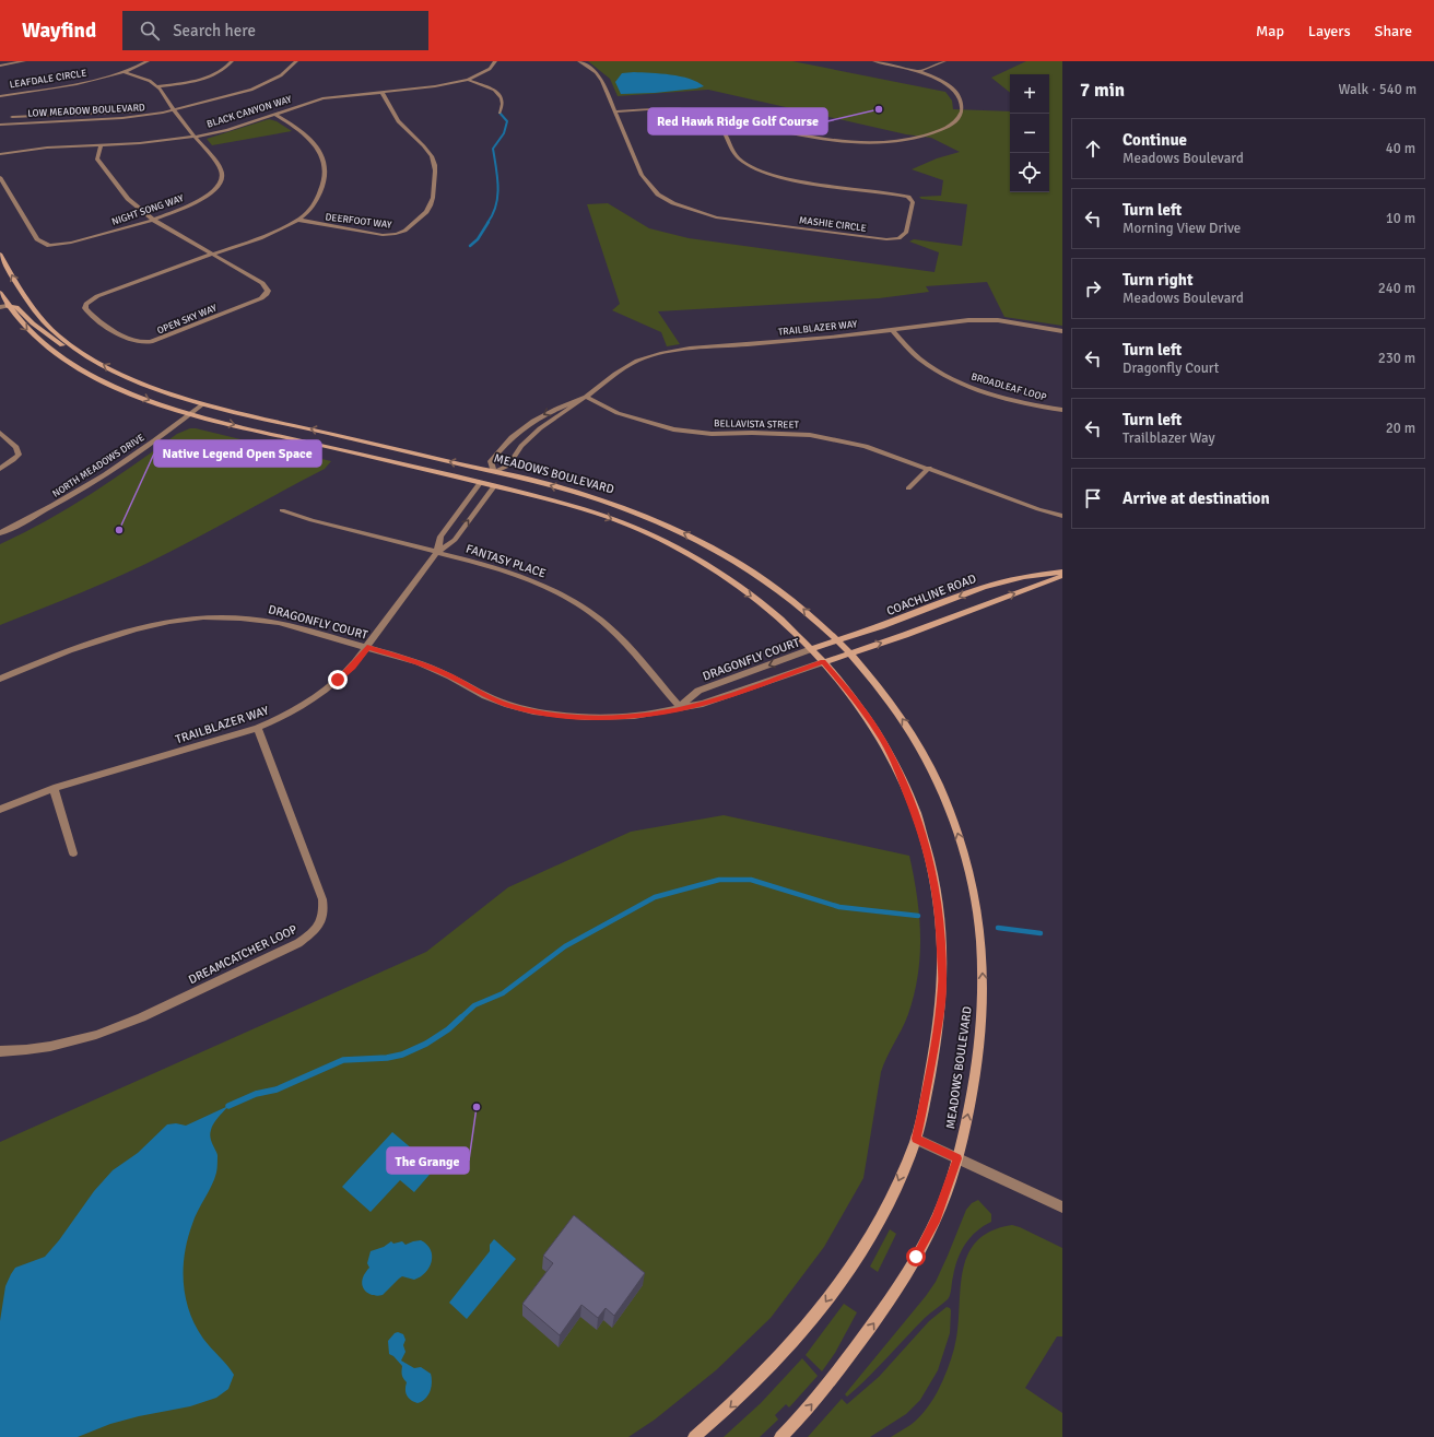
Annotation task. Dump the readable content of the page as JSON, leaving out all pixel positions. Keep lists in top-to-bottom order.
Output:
{
  "streets": {
    "main road": ["MEADOWS BOULEVARD", "COACHLINE ROAD"],
    "street": [
      "LEAFDALE CIRCLE",
      "LOW MEADOW BOULEVARD",
      "BLACK CANYON WAY",
      "NIGHT SONG WAY",
      "DEERFOOT WAY",
      "MASHIE CIRCLE",
      "OPEN SKY WAY",
      "TRAILBLAZER WAY",
      "BROADLEAF LOOP",
      "BELLAVISTA STREET",
      "NORTH MEADOWS DRIVE",
      "FANTASY PLACE",
      "DRAGONFLY COURT",
      "DREAMCATCHER LOOP"
    ]
  },
  "crossings": [
    ["LEAFDALE CIRCLE", "NIGHT SONG WAY"],
    ["LOW MEADOW BOULEVARD", "NIGHT SONG WAY"],
    ["BLACK CANYON WAY", "NIGHT SONG WAY"],
    ["BLACK CANYON WAY", "DEERFOOT WAY"],
    ["BLACK CANYON WAY", "OPEN SKY WAY"],
    ["NIGHT SONG WAY", "OPEN SKY WAY"],
    ["TRAILBLAZER WAY", "BROADLEAF LOOP"],
    ["TRAILBLAZER WAY", "BELLAVISTA STREET"],
    ["TRAILBLAZER WAY", "MEADOWS BOULEVARD"],
    ["TRAILBLAZER WAY", "FANTASY PLACE"],
    ["TRAILBLAZER WAY", "DRAGONFLY COURT"],
    ["TRAILBLAZER WAY", "DREAMCATCHER LOOP"],
    ["NORTH MEADOWS DRIVE", "MEADOWS BOULEVARD"],
    ["MEADOWS BOULEVARD", "COACHLINE ROAD"],
    ["FANTASY PLACE", "DRAGONFLY COURT"],
    ["COACHLINE ROAD", "DRAGONFLY COURT"]
  ],
  "places": ["Red Hawk Ridge Golf Course", "Native Legend Open Space", "The Grange"],
  "page": {
    "header": "Wayfind",
    "search": "Search here",
    "nav": ["Map", "Layers", "Share"],
    "heading": ["7 min", "Walk · 540 m"],
    "map_buttons": ["+", "−"],
    "list": [
      ["Continue", "Meadows Boulevard", "40 m"],
      ["Turn left", "Morning View Drive", "10 m"],
      ["Turn right", "Meadows Boulevard", "240 m"],
      ["Turn left", "Dragonfly Court", "230 m"],
      ["Turn left", "Trailblazer Way", "20 m"],
      "Arrive at destination"
    ]
  }
}
